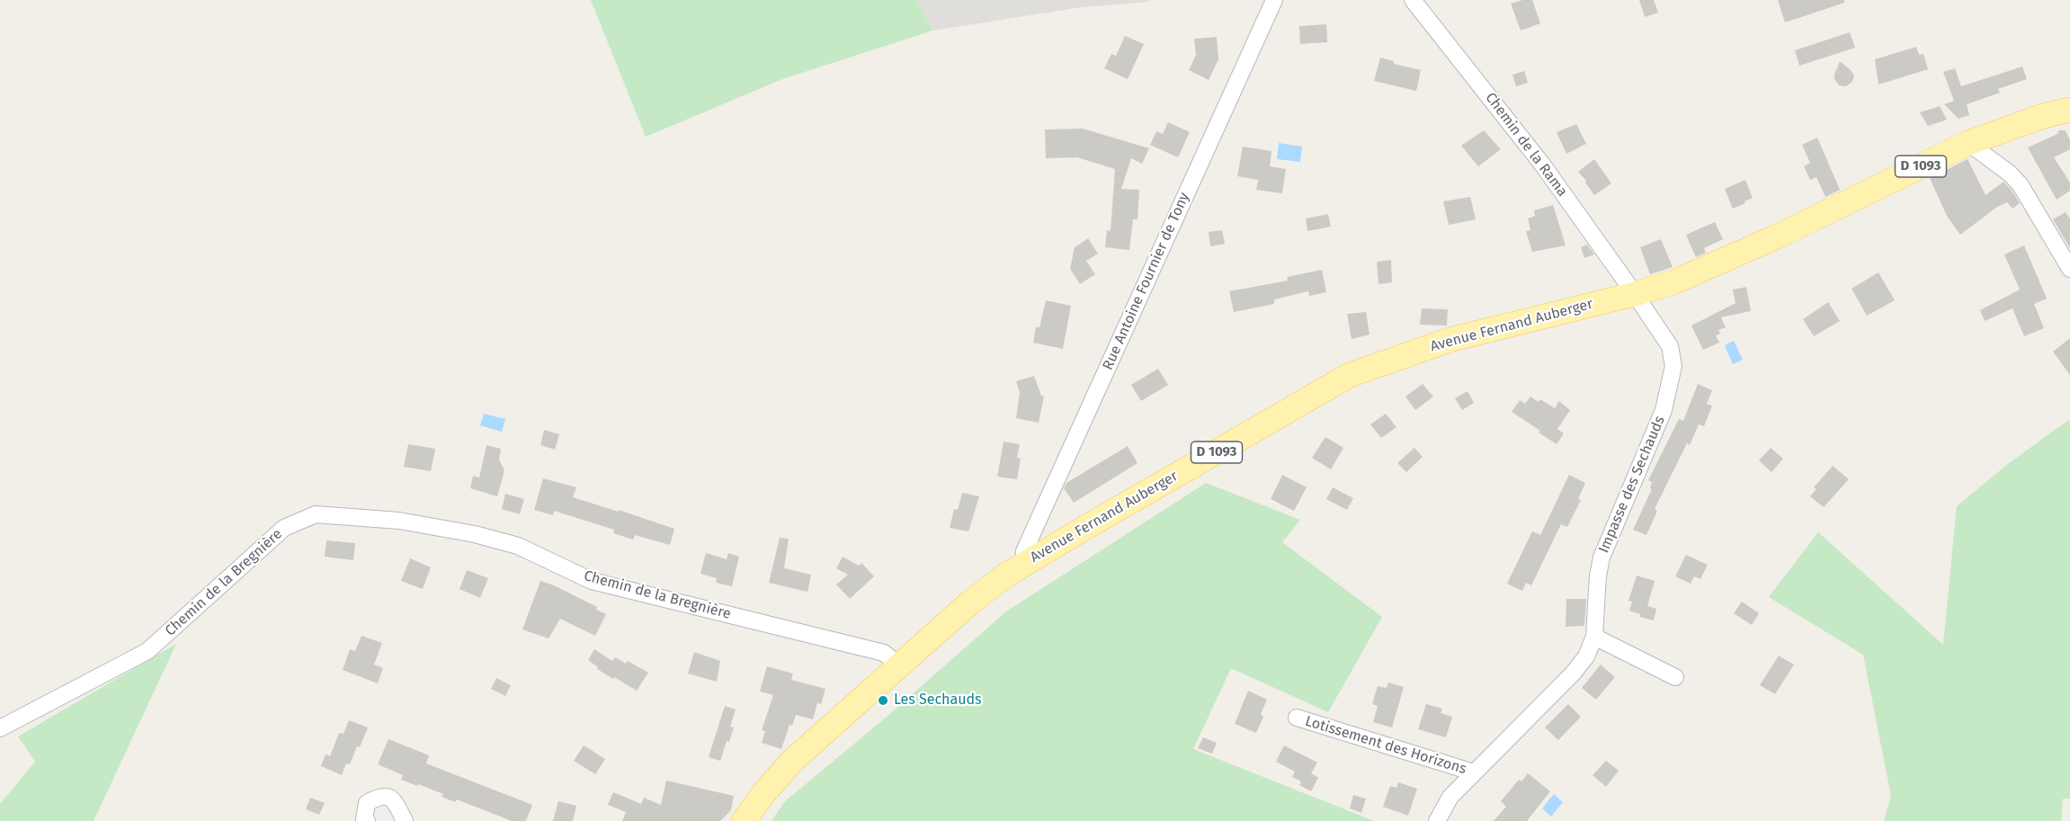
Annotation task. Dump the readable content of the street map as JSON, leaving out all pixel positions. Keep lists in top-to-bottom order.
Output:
{
  "streets": {
    "main road": ["D 1093", "Avenue Fernand Auberger"],
    "street": [
      "Chemin de la Rama",
      "Rue Antoine Fournier de Tony",
      "Impasse des Sechauds",
      "Chemin de la Bregnière",
      "Lotissement des Horizons"
    ]
  },
  "crossings": [
    ["Chemin de la Rama", "Avenue Fernand Auberger"],
    ["Chemin de la Rama", "Impasse des Sechauds"],
    ["D 1093", "Avenue Fernand Auberger"],
    ["Rue Antoine Fournier de Tony", "Avenue Fernand Auberger"],
    ["Avenue Fernand Auberger", "Impasse des Sechauds"],
    ["Avenue Fernand Auberger", "Chemin de la Bregnière"],
    ["Impasse des Sechauds", "Lotissement des Horizons"]
  ],
  "places": ["Les Sechauds"]
}
